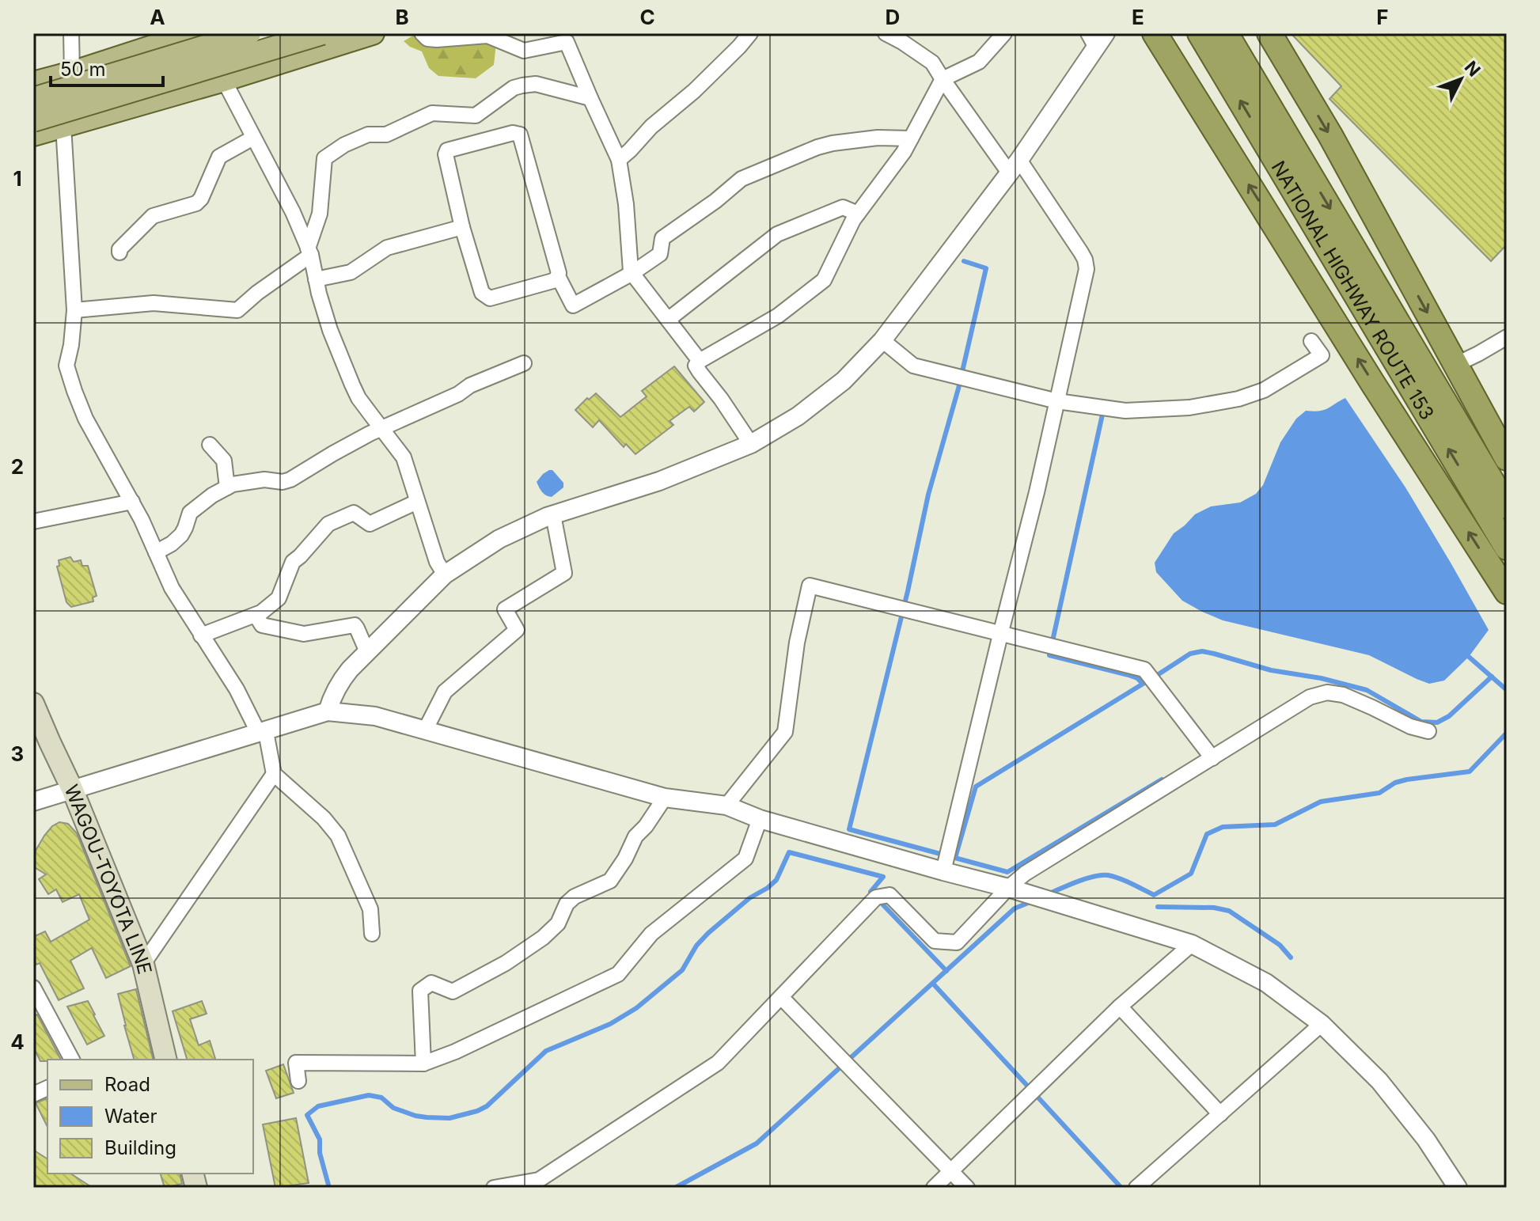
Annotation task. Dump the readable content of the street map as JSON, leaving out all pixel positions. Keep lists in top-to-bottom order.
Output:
{
  "streets": {
    "highway": ["NATIONAL HIGHWAY ROUTE 153"],
    "main road": ["WAGOU-TOYOTA LINE"]
  },
  "legend": ["Road", "Water", "Building"],
  "scale_bar": "50 m",
  "north": "top right",
  "grid": {
    "columns": [
      "A",
      "B",
      "C",
      "D",
      "E",
      "F"
    ],
    "rows": [
      "1",
      "2",
      "3",
      "4"
    ]
  }
}
